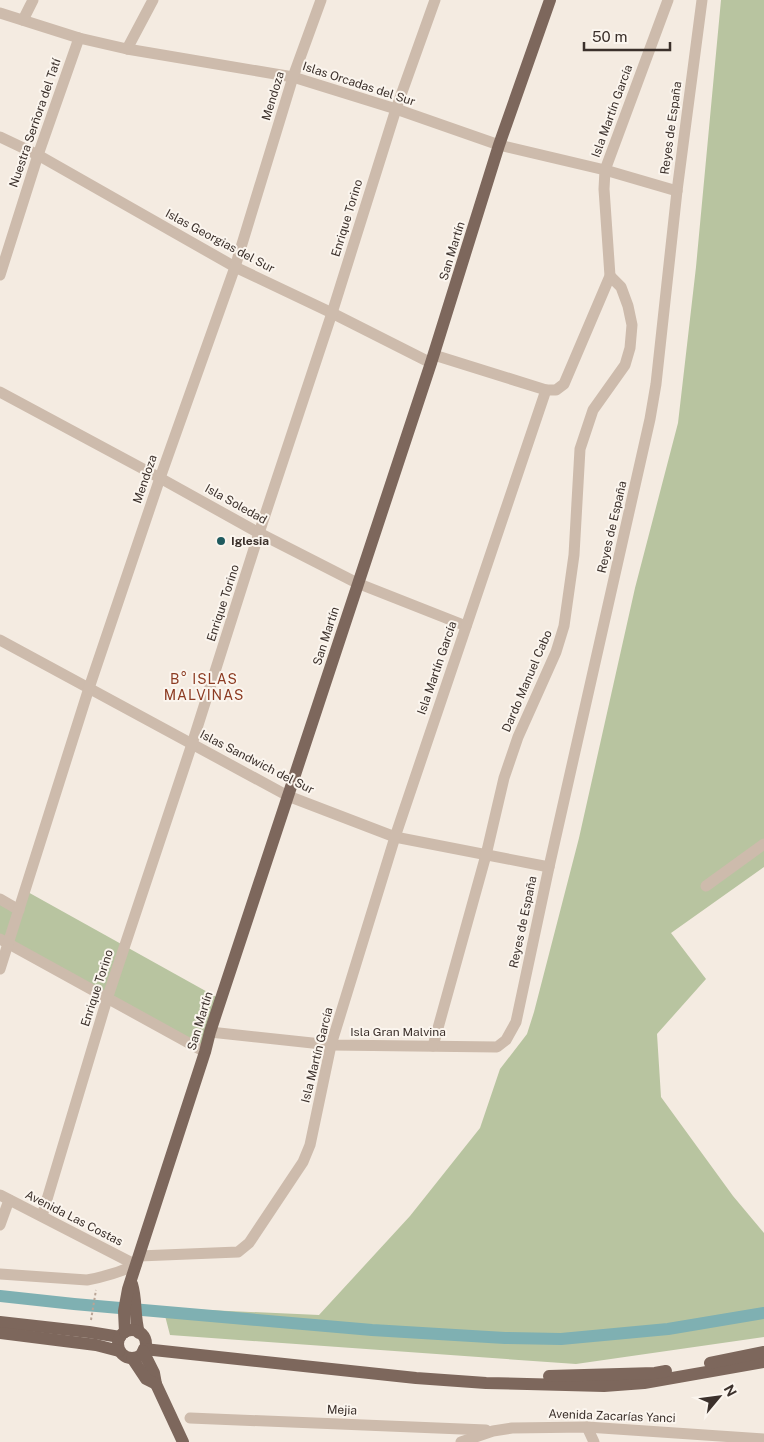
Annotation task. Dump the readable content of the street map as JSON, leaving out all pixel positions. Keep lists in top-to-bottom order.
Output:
{
  "streets": {
    "main road": ["San Martín"],
    "street": [
      "Islas Orcadas del Sur",
      "Mendoza",
      "Isla Martín García",
      "Nuestra Serñora del Tatí",
      "Reyes de España",
      "Enrique Torino",
      "Islas Georgias del Sur",
      "Isla Soledad",
      "Dardo Manuel Cabo",
      "Islas Sandwich del Sur",
      "Isla Gran Malvina",
      "Avenida Las Costas",
      "Mejia",
      "Avenida Zacarías Yanci"
    ]
  },
  "crossings": [
    ["Islas Orcadas del Sur", "Mendoza"],
    ["Islas Orcadas del Sur", "Isla Martín García"],
    ["Islas Orcadas del Sur", "Nuestra Serñora del Tatí"],
    ["Islas Orcadas del Sur", "Reyes de España"],
    ["Islas Orcadas del Sur", "Enrique Torino"],
    ["Islas Orcadas del Sur", "San Martín"],
    ["Mendoza", "Islas Georgias del Sur"],
    ["Mendoza", "Isla Soledad"],
    ["Mendoza", "Islas Sandwich del Sur"],
    ["Isla Martín García", "Islas Georgias del Sur"],
    ["Isla Martín García", "San Martín"],
    ["Isla Martín García", "Isla Soledad"],
    ["Isla Martín García", "Dardo Manuel Cabo"],
    ["Isla Martín García", "Islas Sandwich del Sur"],
    ["Isla Martín García", "Isla Gran Malvina"],
    ["Isla Martín García", "Avenida Las Costas"],
    ["Nuestra Serñora del Tatí", "Islas Georgias del Sur"],
    ["Reyes de España", "Islas Sandwich del Sur"],
    ["Reyes de España", "Isla Gran Malvina"],
    ["Enrique Torino", "Islas Georgias del Sur"],
    ["Enrique Torino", "Isla Soledad"],
    ["Enrique Torino", "Islas Sandwich del Sur"],
    ["Enrique Torino", "Avenida Las Costas"],
    ["Islas Georgias del Sur", "San Martín"],
    ["San Martín", "Isla Soledad"],
    ["San Martín", "Islas Sandwich del Sur"],
    ["San Martín", "Isla Gran Malvina"],
    ["San Martín", "Avenida Las Costas"],
    ["Dardo Manuel Cabo", "Islas Sandwich del Sur"],
    ["Dardo Manuel Cabo", "Isla Gran Malvina"],
    ["Mejia", "Avenida Zacarías Yanci"]
  ],
  "districts": ["B° ISLAS MALVINAS"],
  "places": ["Iglesia"],
  "scale_bar": "50 m",
  "north": "top right"
}
